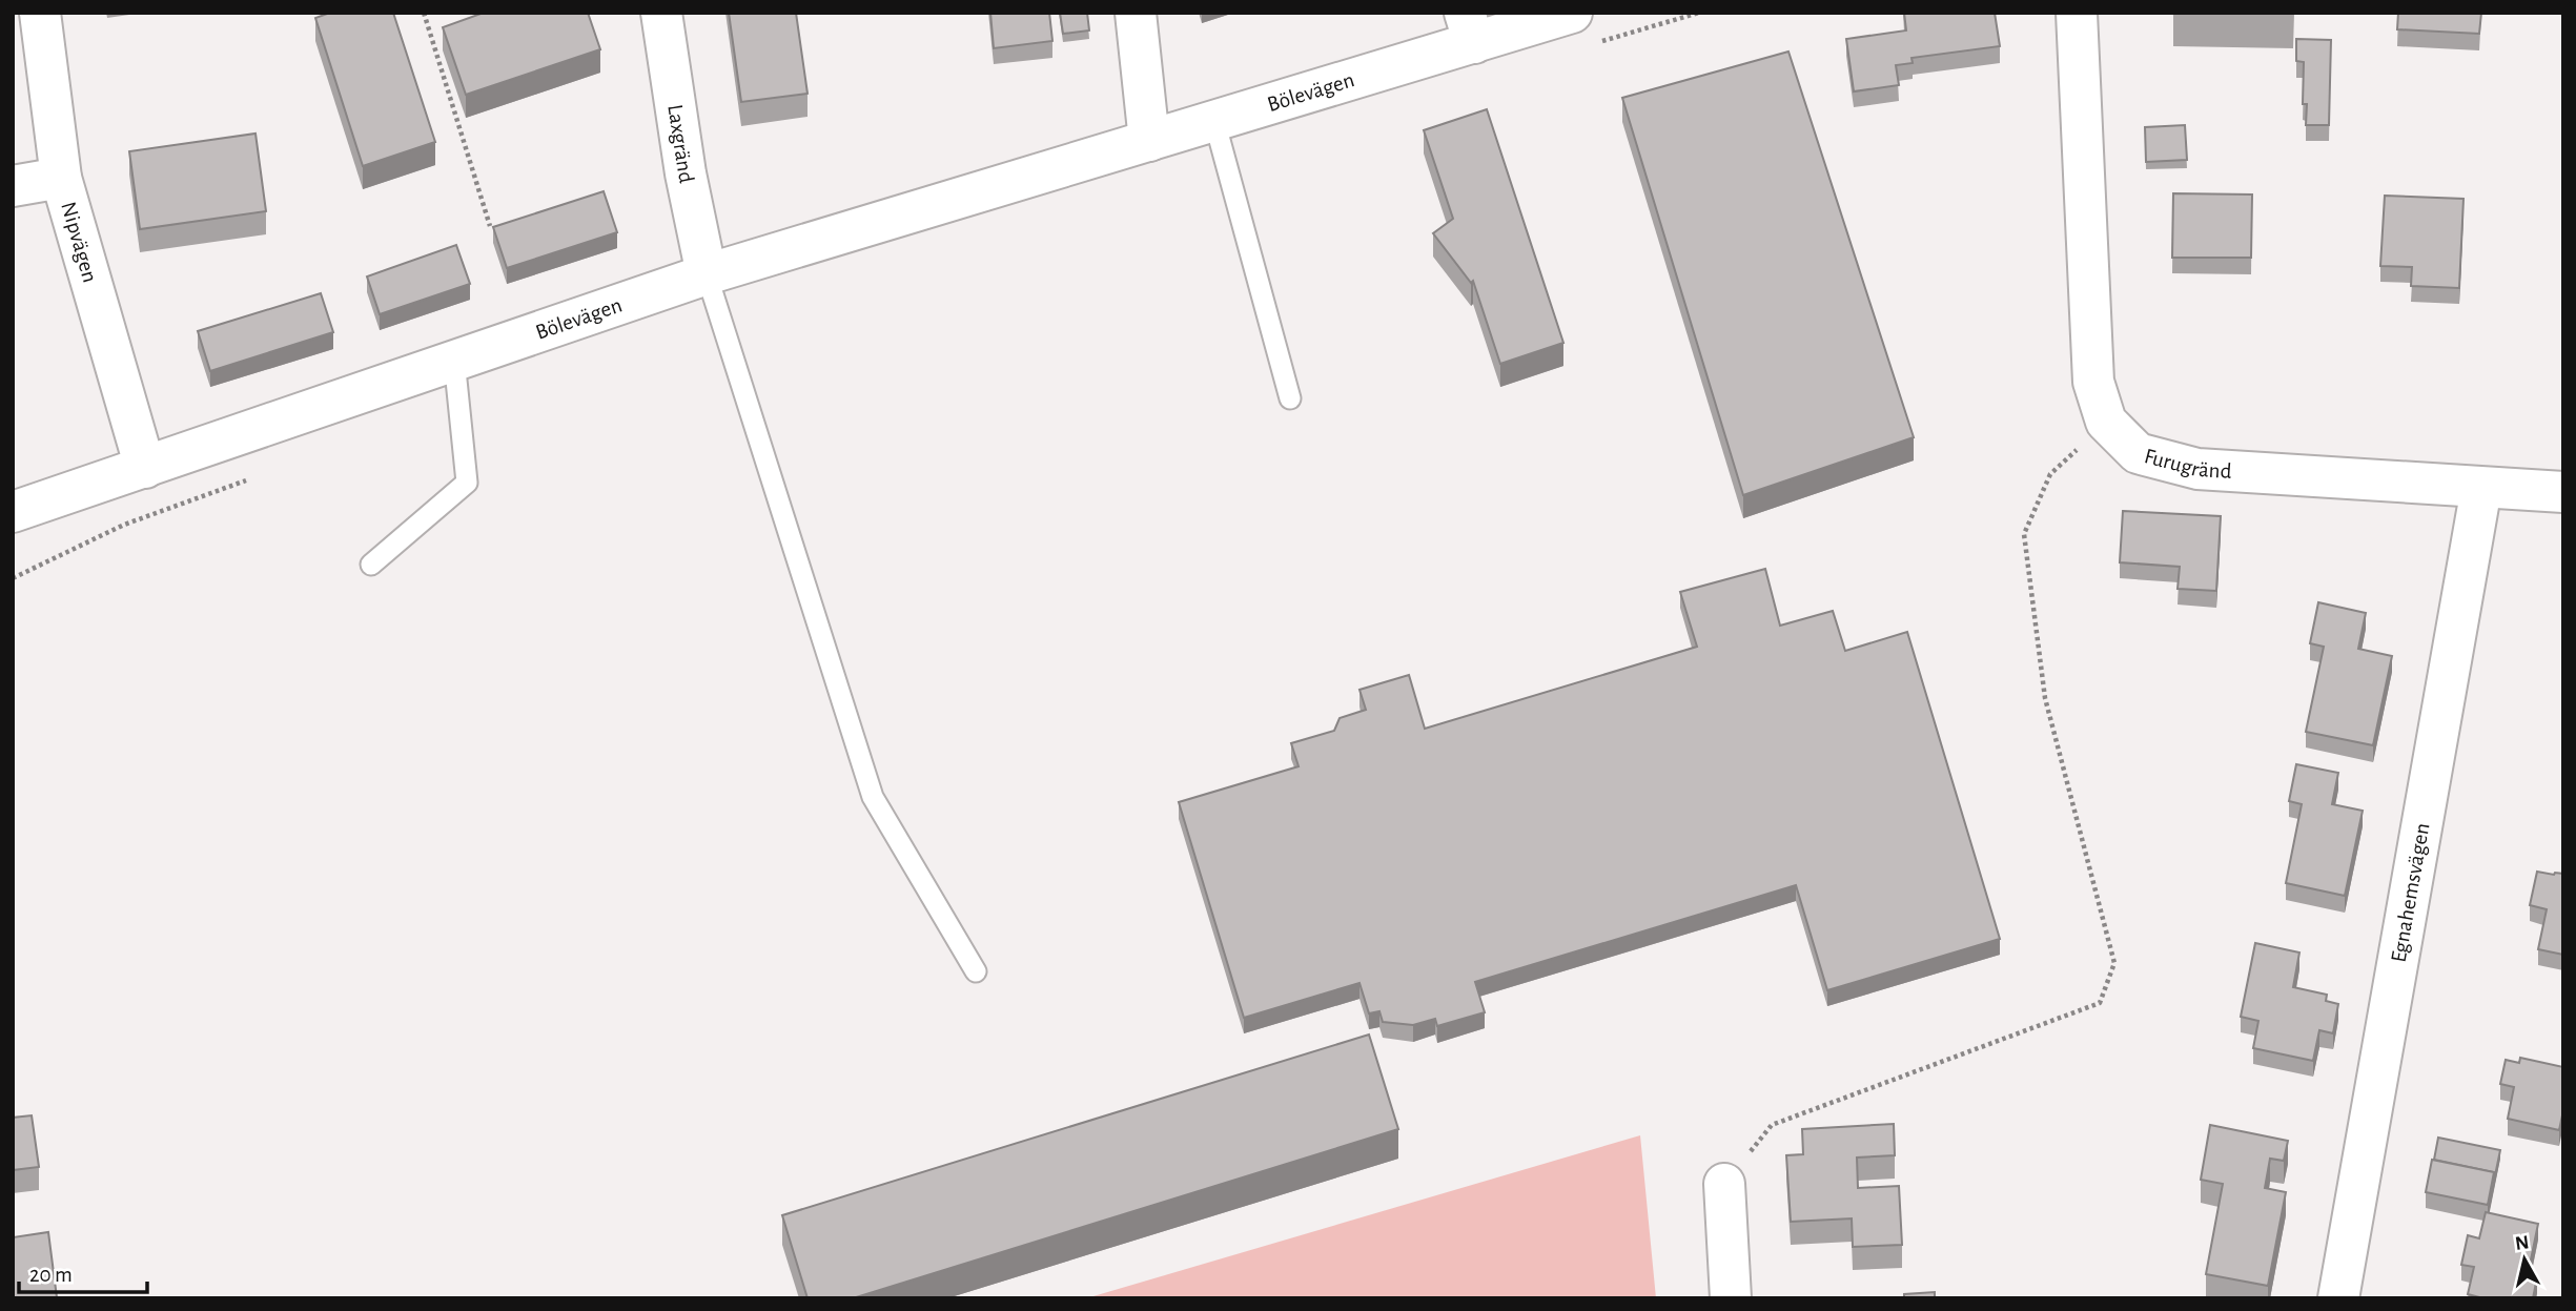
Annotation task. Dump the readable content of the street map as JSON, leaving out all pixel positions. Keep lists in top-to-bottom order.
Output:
{
  "streets": {
    "street": [
      "Bölevägen",
      "Laxgränd",
      "Nipvägen",
      "Furugränd",
      "Egnahemsvägen"
    ]
  },
  "crossings": [
    ["Bölevägen", "Laxgränd"],
    ["Bölevägen", "Nipvägen"],
    ["Furugränd", "Egnahemsvägen"]
  ],
  "scale_bar": "20 m",
  "north": "top"
}
